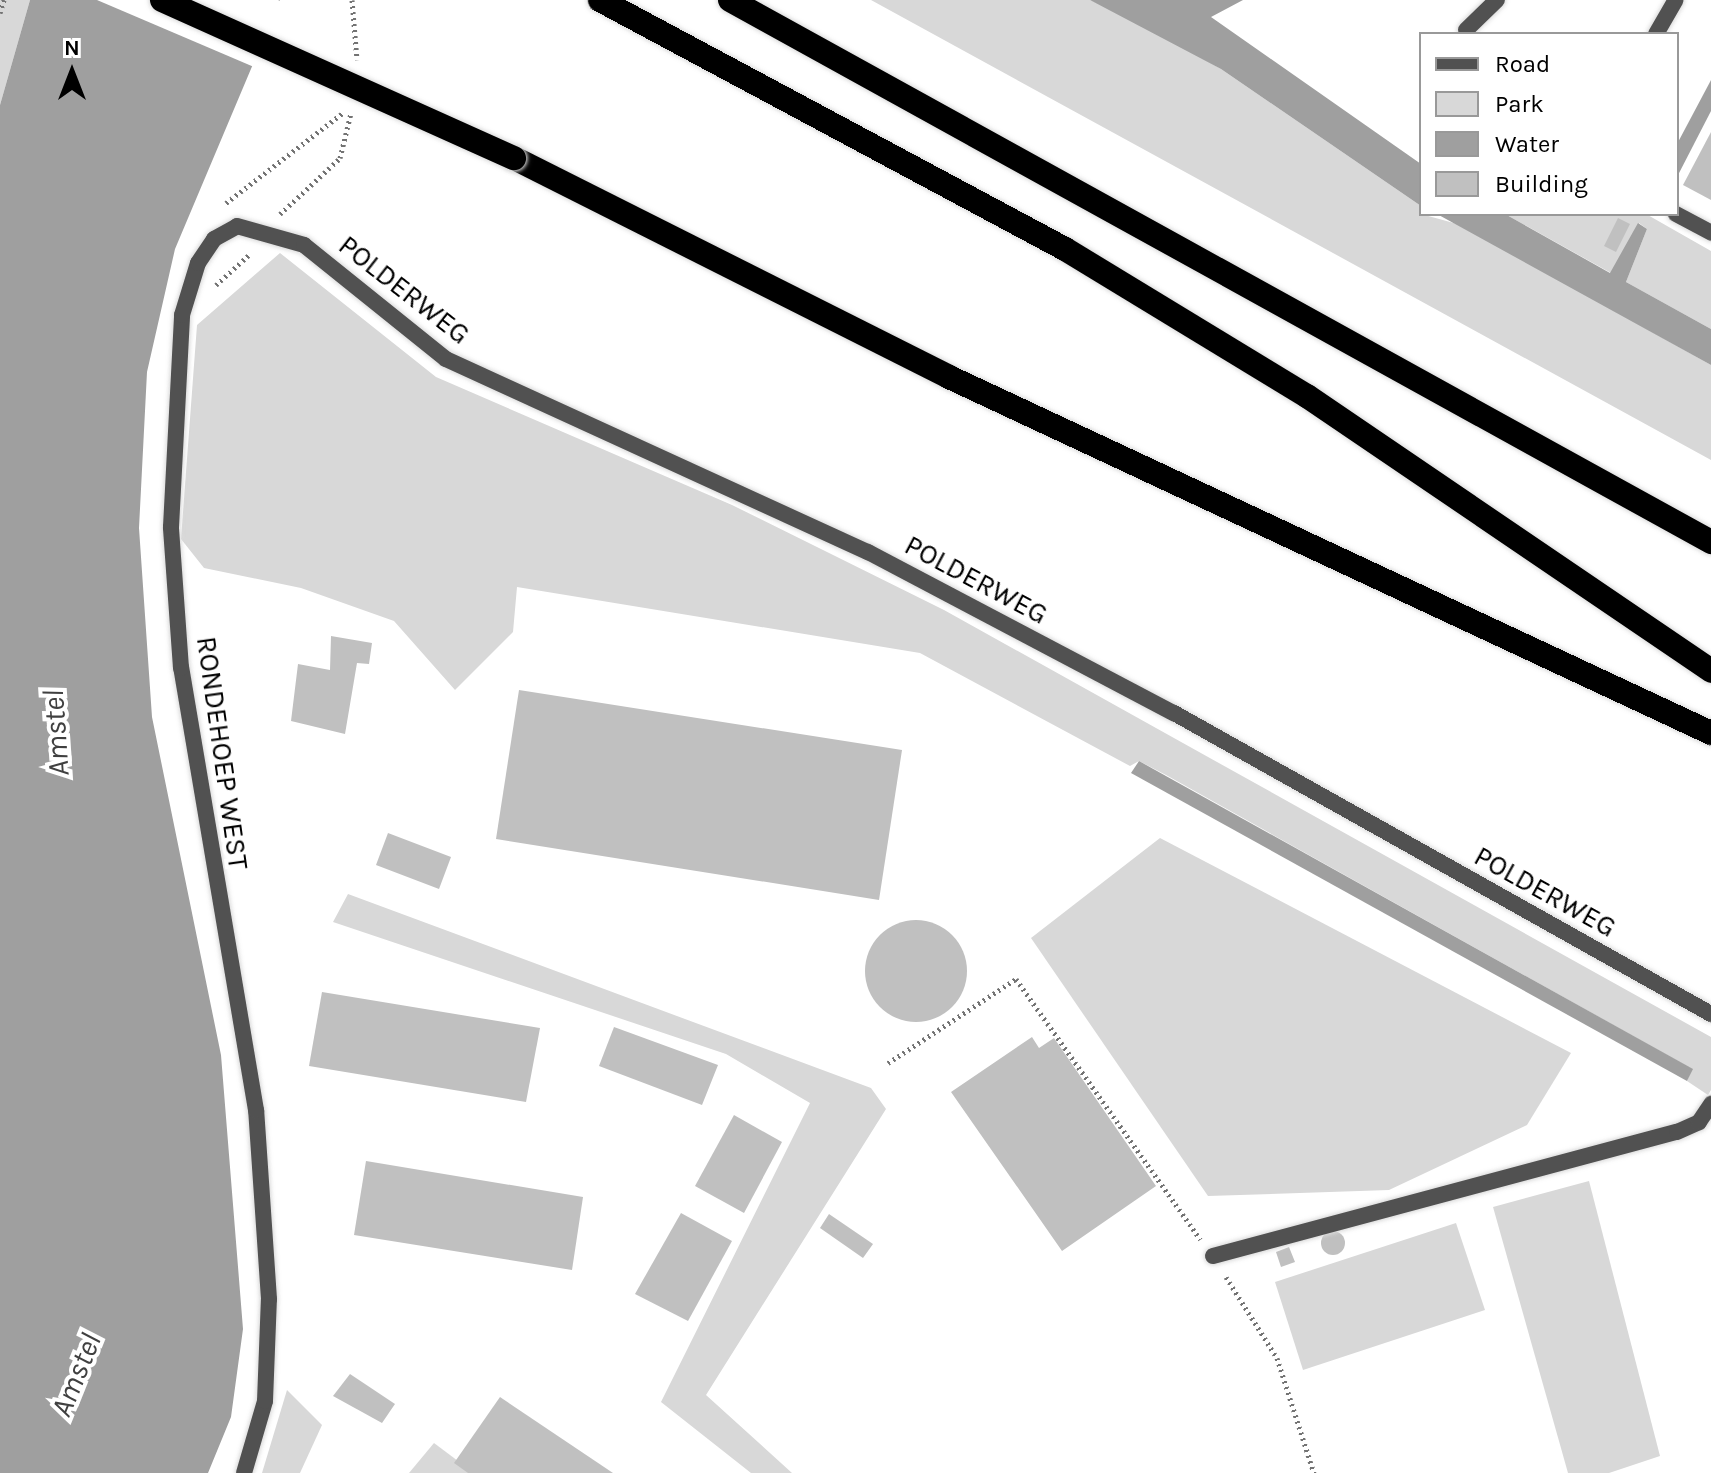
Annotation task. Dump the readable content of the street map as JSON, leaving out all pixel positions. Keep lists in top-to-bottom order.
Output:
{
  "streets": {
    "street": ["POLDERWEG", "RONDEHOEP WEST"]
  },
  "crossings": [
    ["POLDERWEG", "RONDEHOEP WEST"]
  ],
  "water": ["Amstel"],
  "legend": [
    "Road",
    "Park",
    "Water",
    "Building"
  ],
  "north": "top"
}
